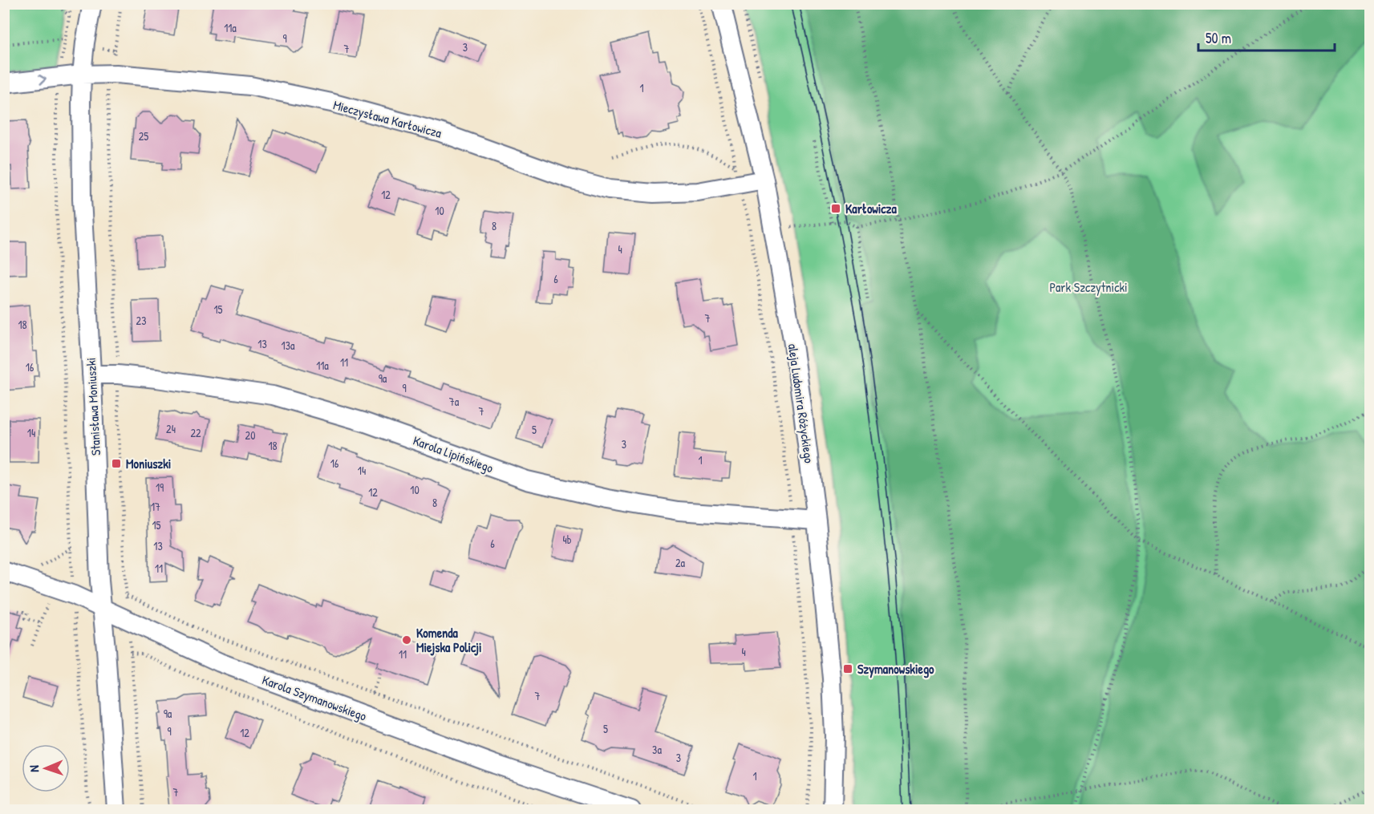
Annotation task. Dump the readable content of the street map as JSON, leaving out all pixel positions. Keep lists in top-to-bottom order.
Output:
{
  "streets": {
    "street": [
      "Mieczysława Karłowicza",
      "aleja Ludomira Różyckiego",
      "Stanisława Moniuszki",
      "Karola Lipińskiego",
      "Karola Szymanowskiego"
    ]
  },
  "crossings": [
    ["Mieczysława Karłowicza", "aleja Ludomira Różyckiego"],
    ["Mieczysława Karłowicza", "Stanisława Moniuszki"],
    ["aleja Ludomira Różyckiego", "Karola Lipińskiego"],
    ["Stanisława Moniuszki", "Karola Lipińskiego"],
    ["Stanisława Moniuszki", "Karola Szymanowskiego"]
  ],
  "parks": ["Park Szczytnicki"],
  "places": {
    "transit": ["Karłowicza", "Moniuszki", "Szymanowskiego"],
    "other": ["Komenda Miejska Policji"]
  },
  "house_numbers": [
    "11a",
    "9",
    "3",
    "7",
    "1",
    "25",
    "12",
    "10",
    "8",
    "4",
    "6",
    "15",
    "7",
    "23",
    "18",
    "13",
    "13a",
    "11",
    "11a",
    "16",
    "9a",
    "9",
    "7a",
    "7",
    "24",
    "5",
    "14",
    "22",
    "20",
    "3",
    "18",
    "1",
    "16",
    "14",
    "19",
    "10",
    "12",
    "8",
    "17",
    "15",
    "4b",
    "6",
    "13",
    "2a",
    "11",
    "4",
    "11",
    "7",
    "9a",
    "5",
    "9",
    "12",
    "3a",
    "3",
    "1",
    "7"
  ],
  "scale_bar": "50 m",
  "north": "left"
}
